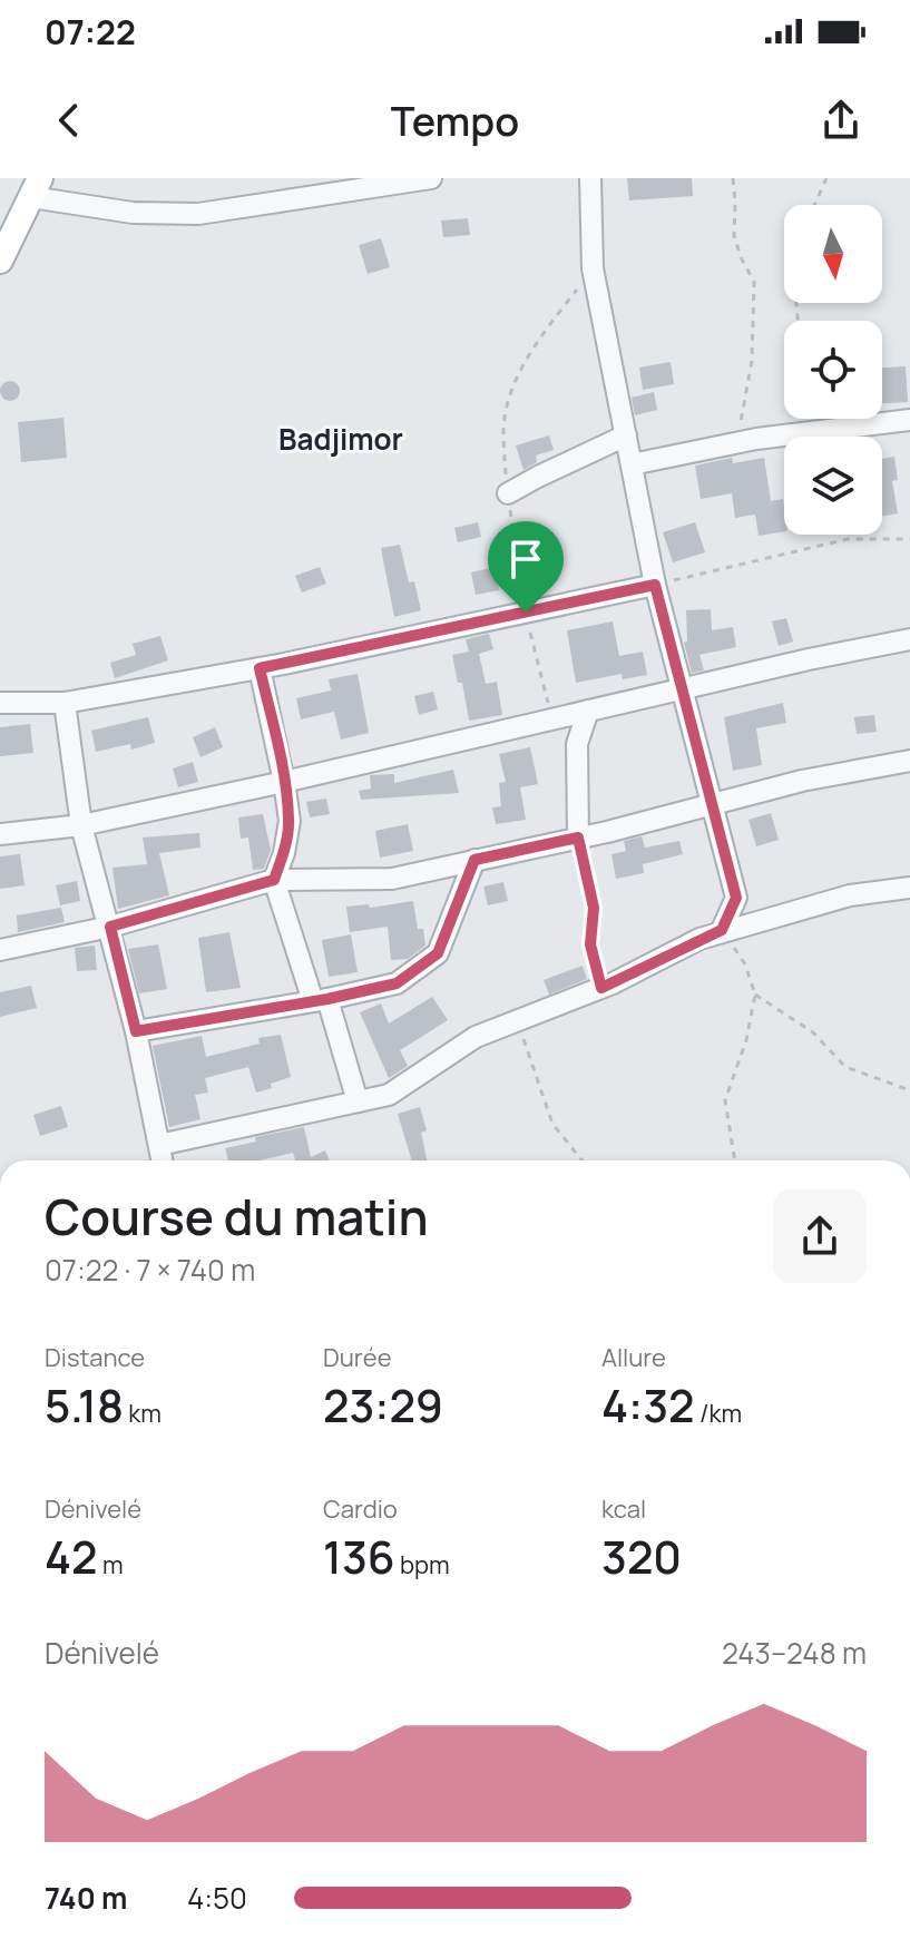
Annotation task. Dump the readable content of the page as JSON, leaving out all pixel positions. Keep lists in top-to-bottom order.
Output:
{
  "districts": ["Badjimor"],
  "north": "bottom",
  "page": {
    "status": "07:22",
    "header": "Tempo",
    "heading": ["Course du matin", "07:22 · 7 × 740 m"],
    "stats": [
      ["Distance", "5.18 km"],
      ["Durée", "23:29"],
      ["Allure", "4:32 /km"],
      ["Dénivelé", "42 m"],
      ["Cardio", "136 bpm"],
      ["kcal", "320"]
    ],
    "chart": ["Dénivelé", "243–248 m"],
    "list": [
      {
        "name": "740 m",
        "note": "4:50"
      }
    ]
  }
}
